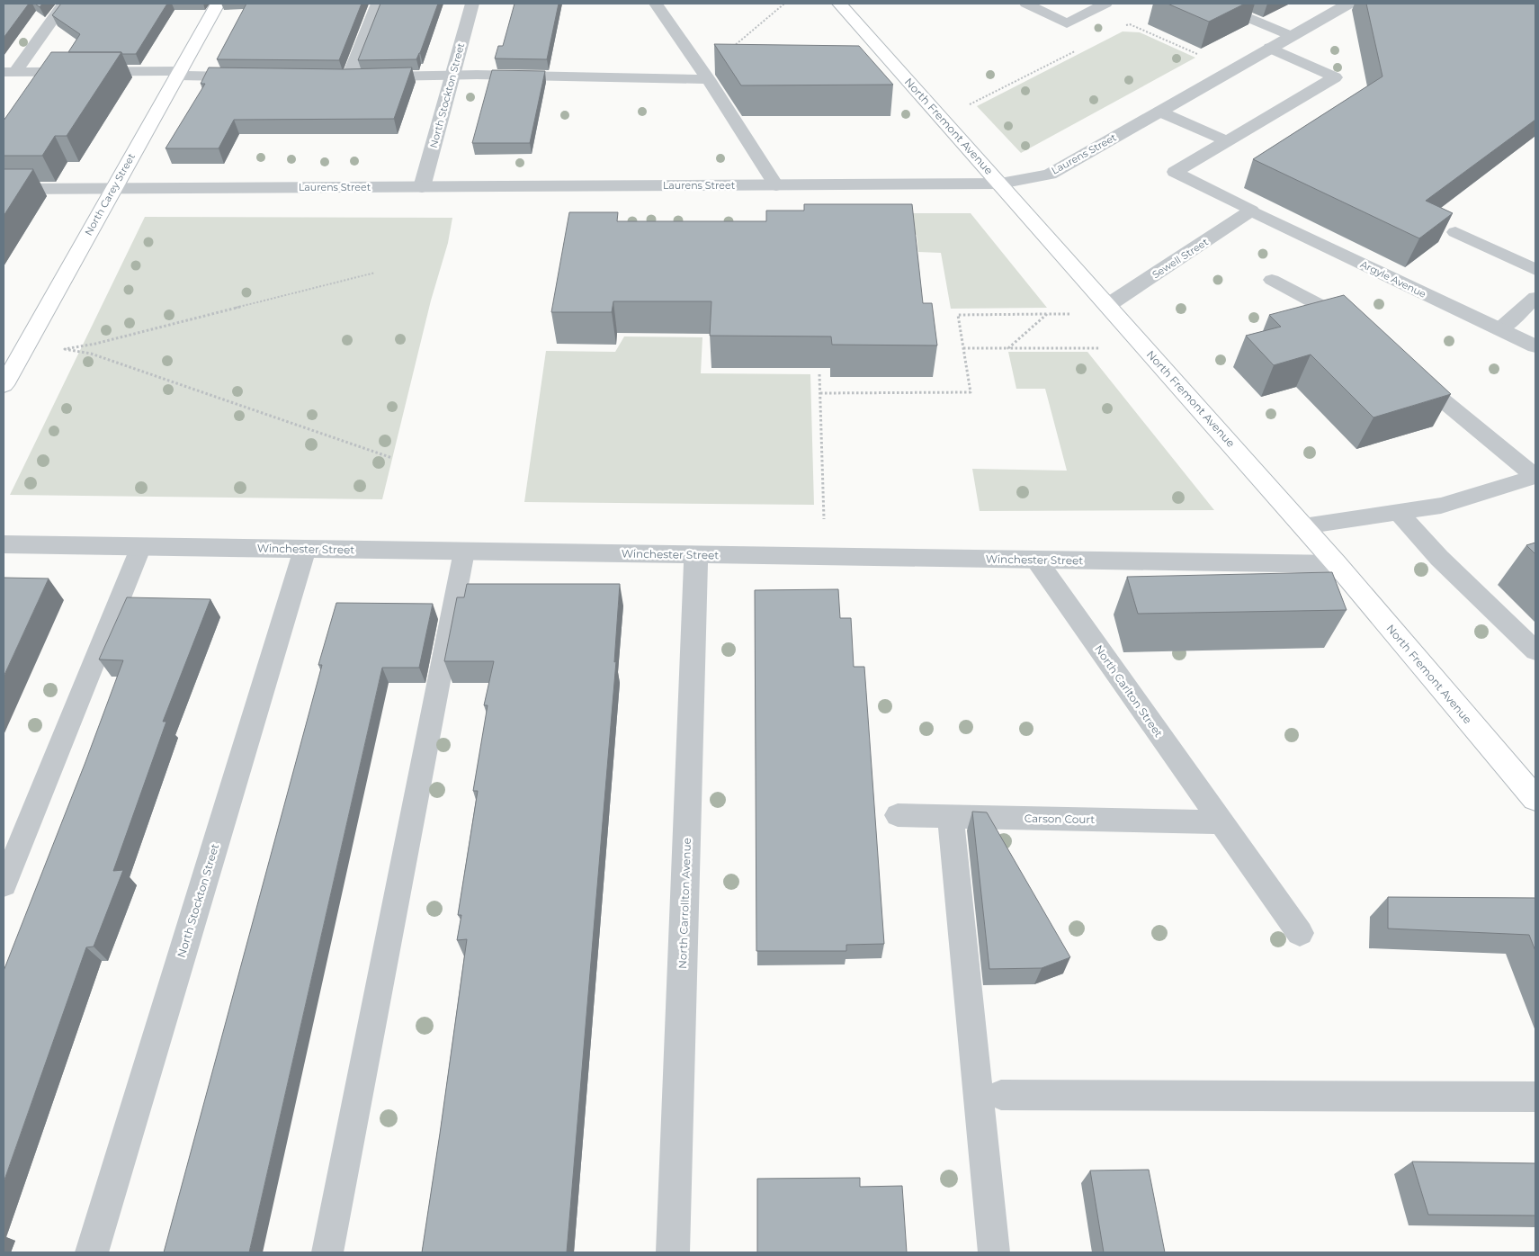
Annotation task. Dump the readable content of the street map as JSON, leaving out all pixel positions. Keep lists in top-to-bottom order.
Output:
{
  "streets": {
    "main road": ["North Fremont Avenue", "North Carey Street"],
    "street": [
      "North Stockton Street",
      "Laurens Street",
      "Sewell Street",
      "Argyle Avenue",
      "Winchester Street",
      "North Carrollton Avenue"
    ],
    "lane": ["North Carlton Street", "Carson Court"]
  },
  "crossings": [
    ["North Stockton Street", "Laurens Street"],
    ["North Stockton Street", "Winchester Street"],
    ["North Fremont Avenue", "Laurens Street"],
    ["North Fremont Avenue", "Sewell Street"],
    ["North Fremont Avenue", "Winchester Street"],
    ["Laurens Street", "North Carey Street"],
    ["Sewell Street", "Argyle Avenue"],
    ["Winchester Street", "North Carlton Street"],
    ["Winchester Street", "North Carrollton Avenue"],
    ["North Carlton Street", "Carson Court"]
  ]
}
